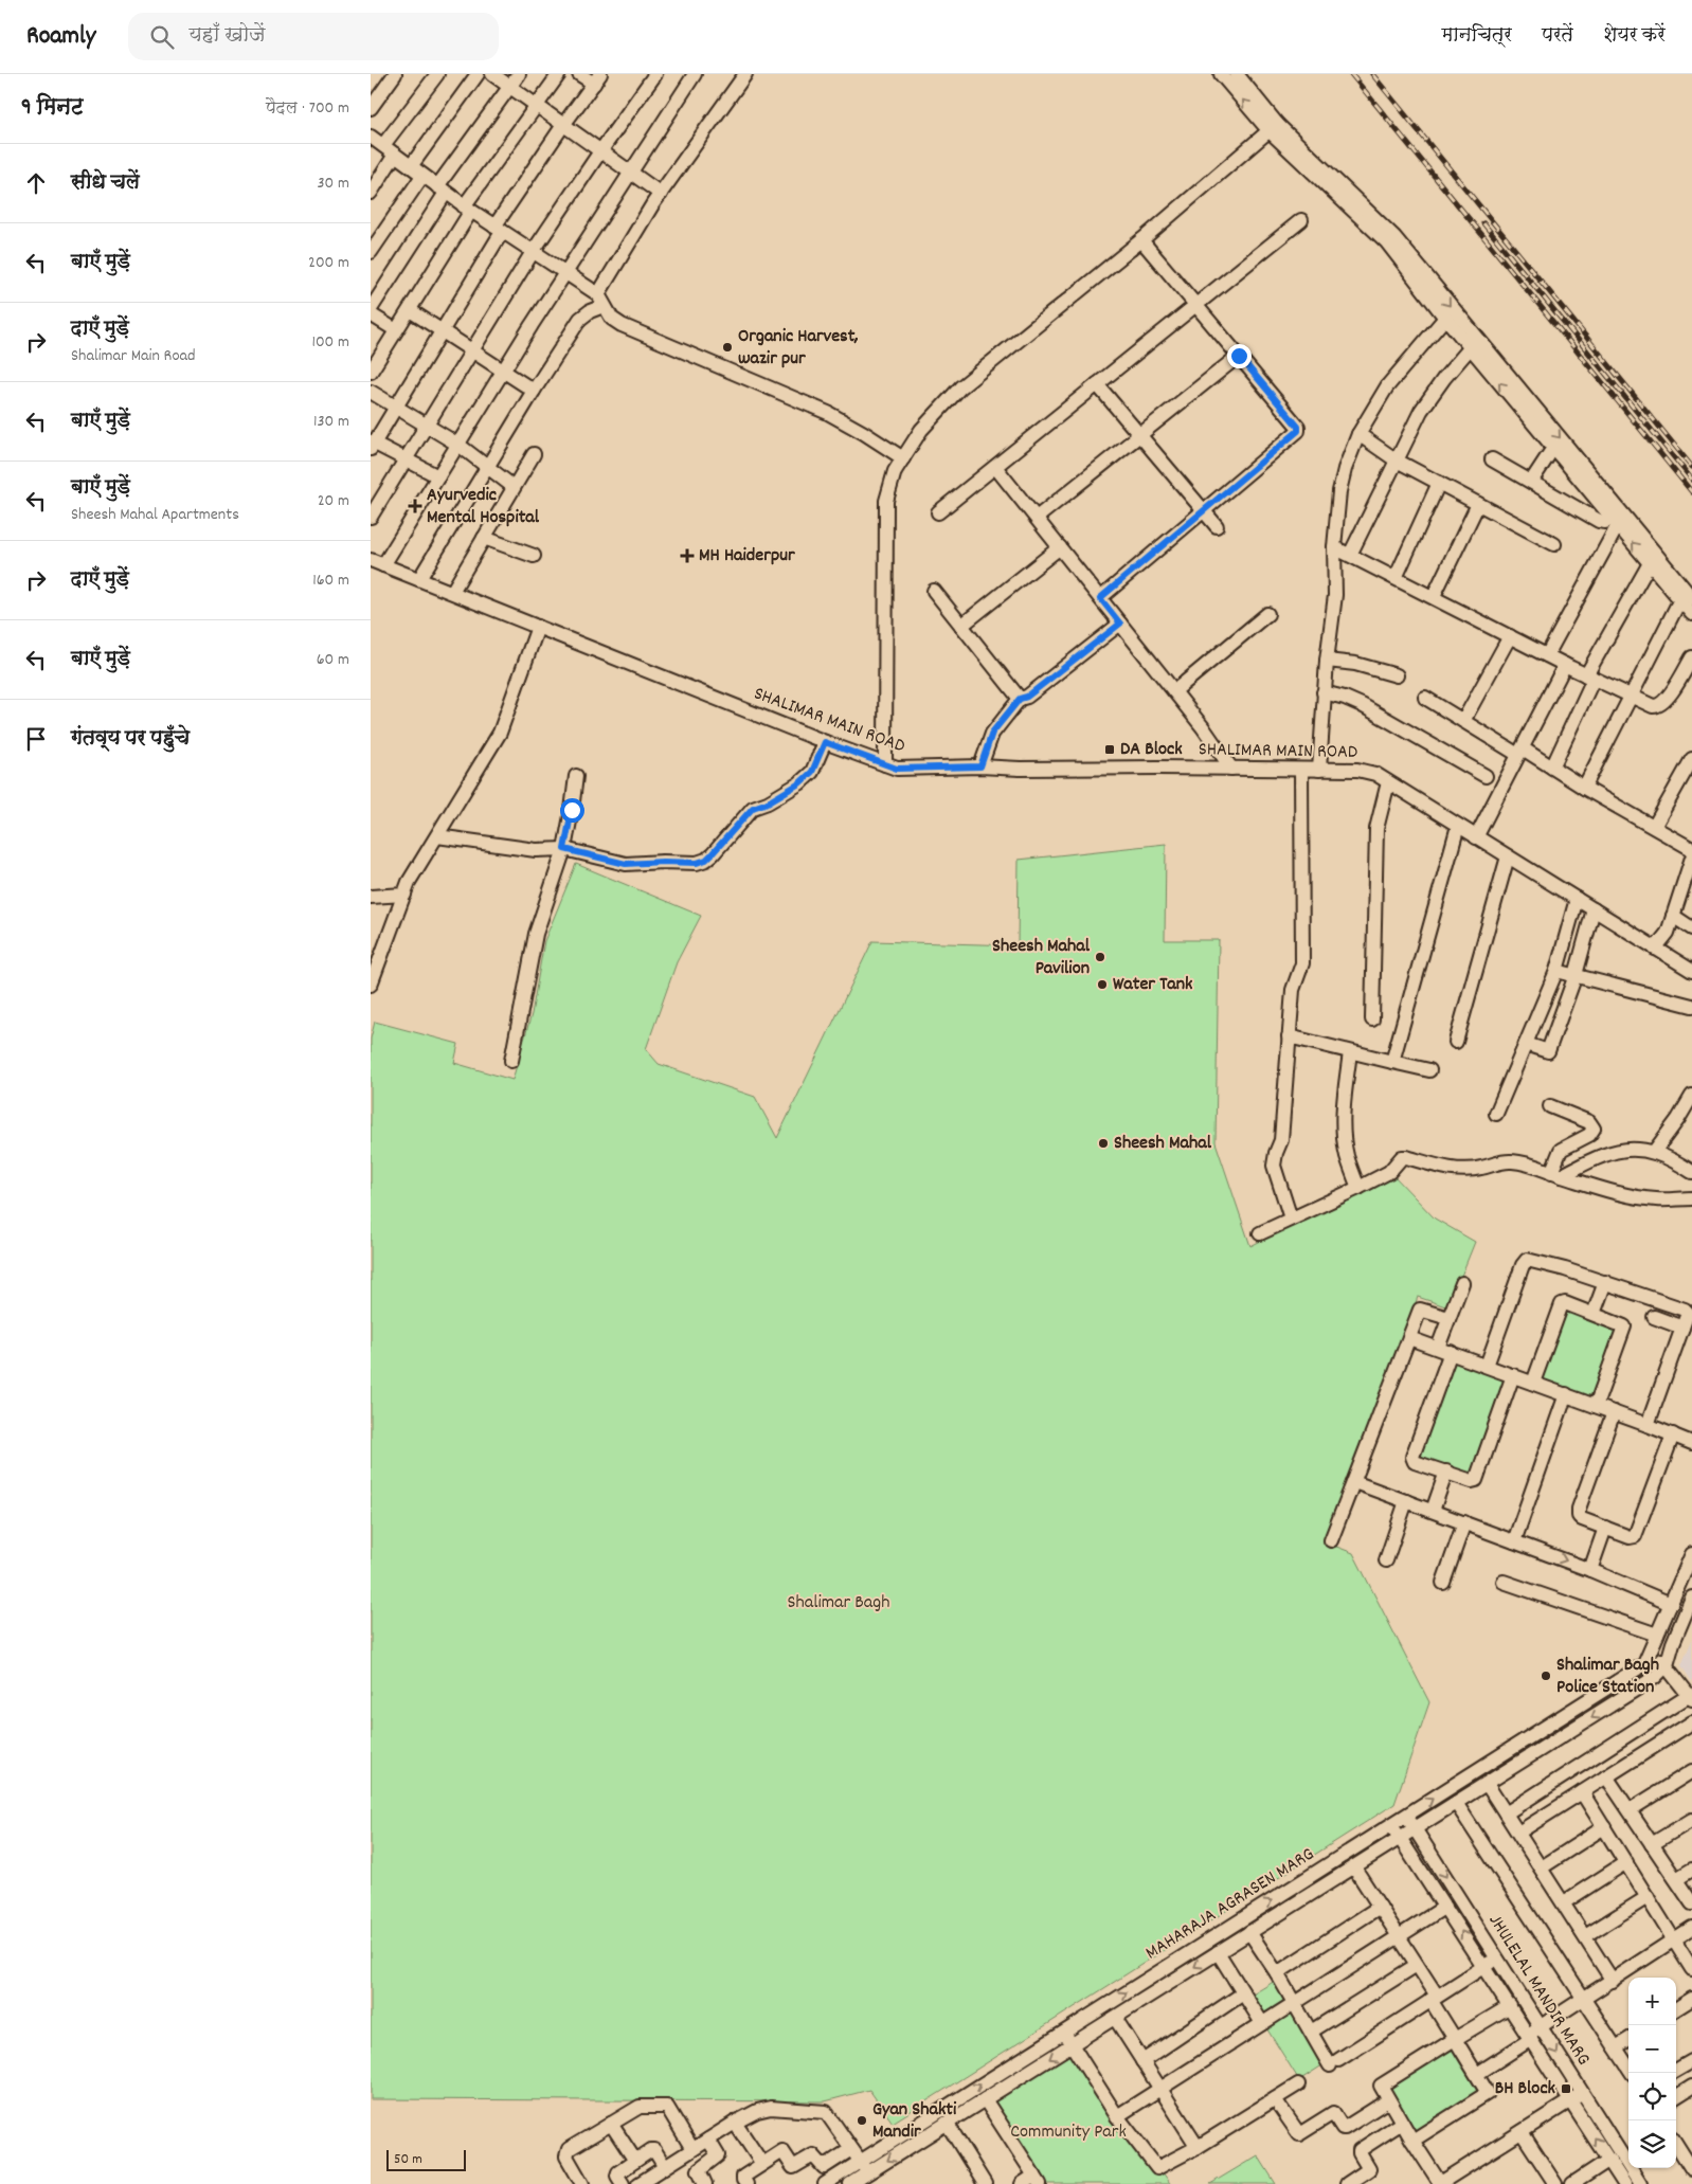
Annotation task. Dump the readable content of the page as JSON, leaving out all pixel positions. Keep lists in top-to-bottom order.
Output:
{
  "streets": {
    "street": ["SHALIMAR MAIN ROAD", "MAHARAJA AGRASEN MARG", "JHULELAL MANDIR MARG"]
  },
  "crossings": [
    ["MAHARAJA AGRASEN MARG", "JHULELAL MANDIR MARG"]
  ],
  "parks": ["Shalimar Bagh", "Community Park"],
  "places": {
    "other": [
      "Organic Harvest, wazir pur",
      "Sheesh Mahal Pavilion",
      "Water Tank",
      "Sheesh Mahal",
      "Shalimar Bagh Police Station",
      "Gyan Shakti Mandir"
    ],
    "health": ["Ayurvedic Mental Hospital", "MH Haiderpur"],
    "transit": ["DA Block", "BH Block"]
  },
  "scale_bar": "50 m",
  "page": {
    "header": "Roamly",
    "search": "यहाँ खोजें",
    "nav": ["मानचित्र", "परतें", "शेयर करें"],
    "heading": ["9 मिनट", "पैदल · 700 m"],
    "list": [
      ["सीधे चलें", "30 m"],
      ["बाएँ मुड़ें", "200 m"],
      ["दाएँ मुड़ें", "Shalimar Main Road", "100 m"],
      ["बाएँ मुड़ें", "130 m"],
      ["बाएँ मुड़ें", "Sheesh Mahal Apartments", "20 m"],
      ["दाएँ मुड़ें", "160 m"],
      ["बाएँ मुड़ें", "60 m"],
      "गंतव्य पर पहुँचे"
    ],
    "map_buttons": ["+", "−"],
    "scale": "50 m"
  }
}
